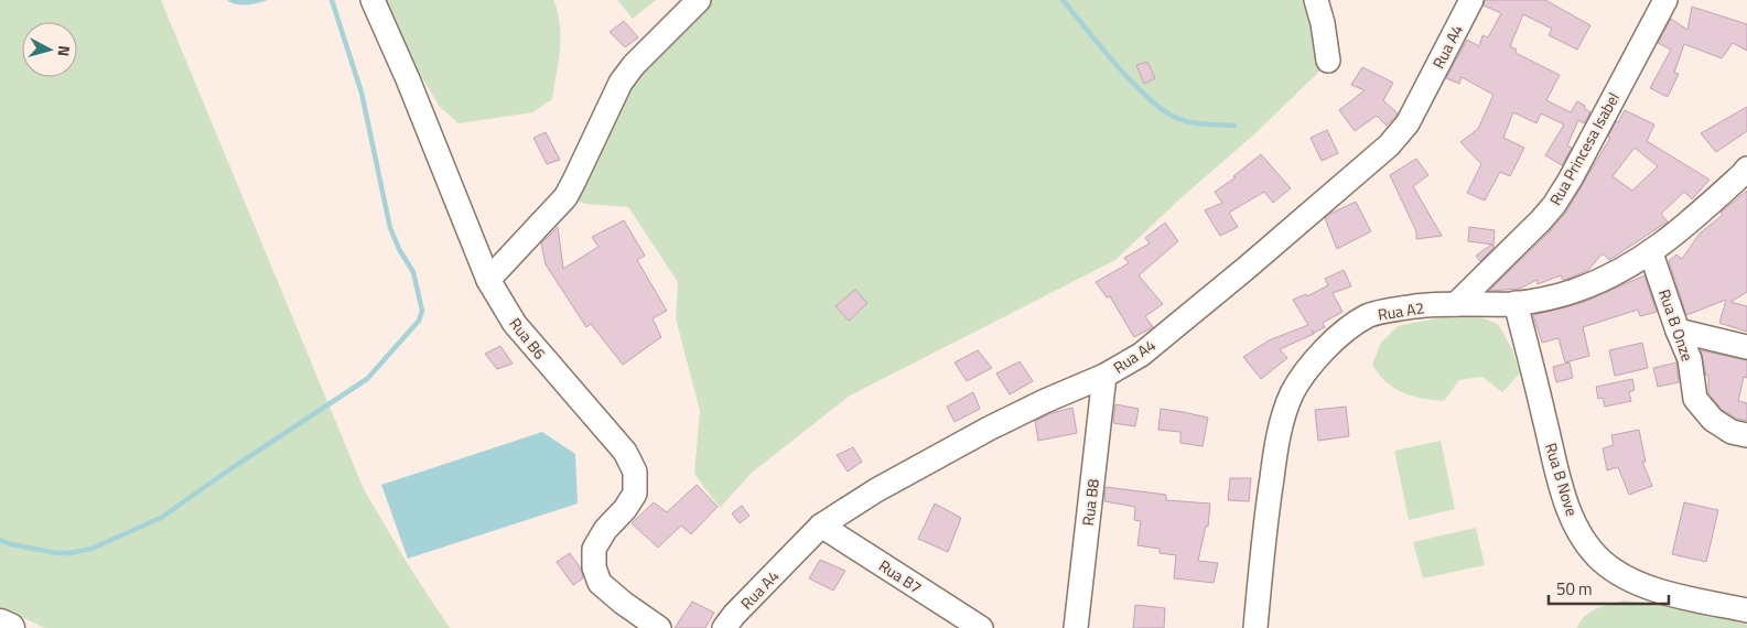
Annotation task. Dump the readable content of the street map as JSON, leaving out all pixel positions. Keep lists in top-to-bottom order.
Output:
{
  "streets": {
    "street": [
      "Rua A4",
      "Rua Princesa Isabel",
      "Rua A2",
      "Rua B Onze",
      "Rua B6",
      "Rua B Nove",
      "Rua B8",
      "Rua B7"
    ]
  },
  "crossings": [
    ["Rua A4", "Rua B8"],
    ["Rua A4", "Rua B7"],
    ["Rua Princesa Isabel", "Rua A2"],
    ["Rua A2", "Rua B Onze"],
    ["Rua A2", "Rua B Nove"]
  ],
  "scale_bar": "50 m",
  "north": "right"
}
